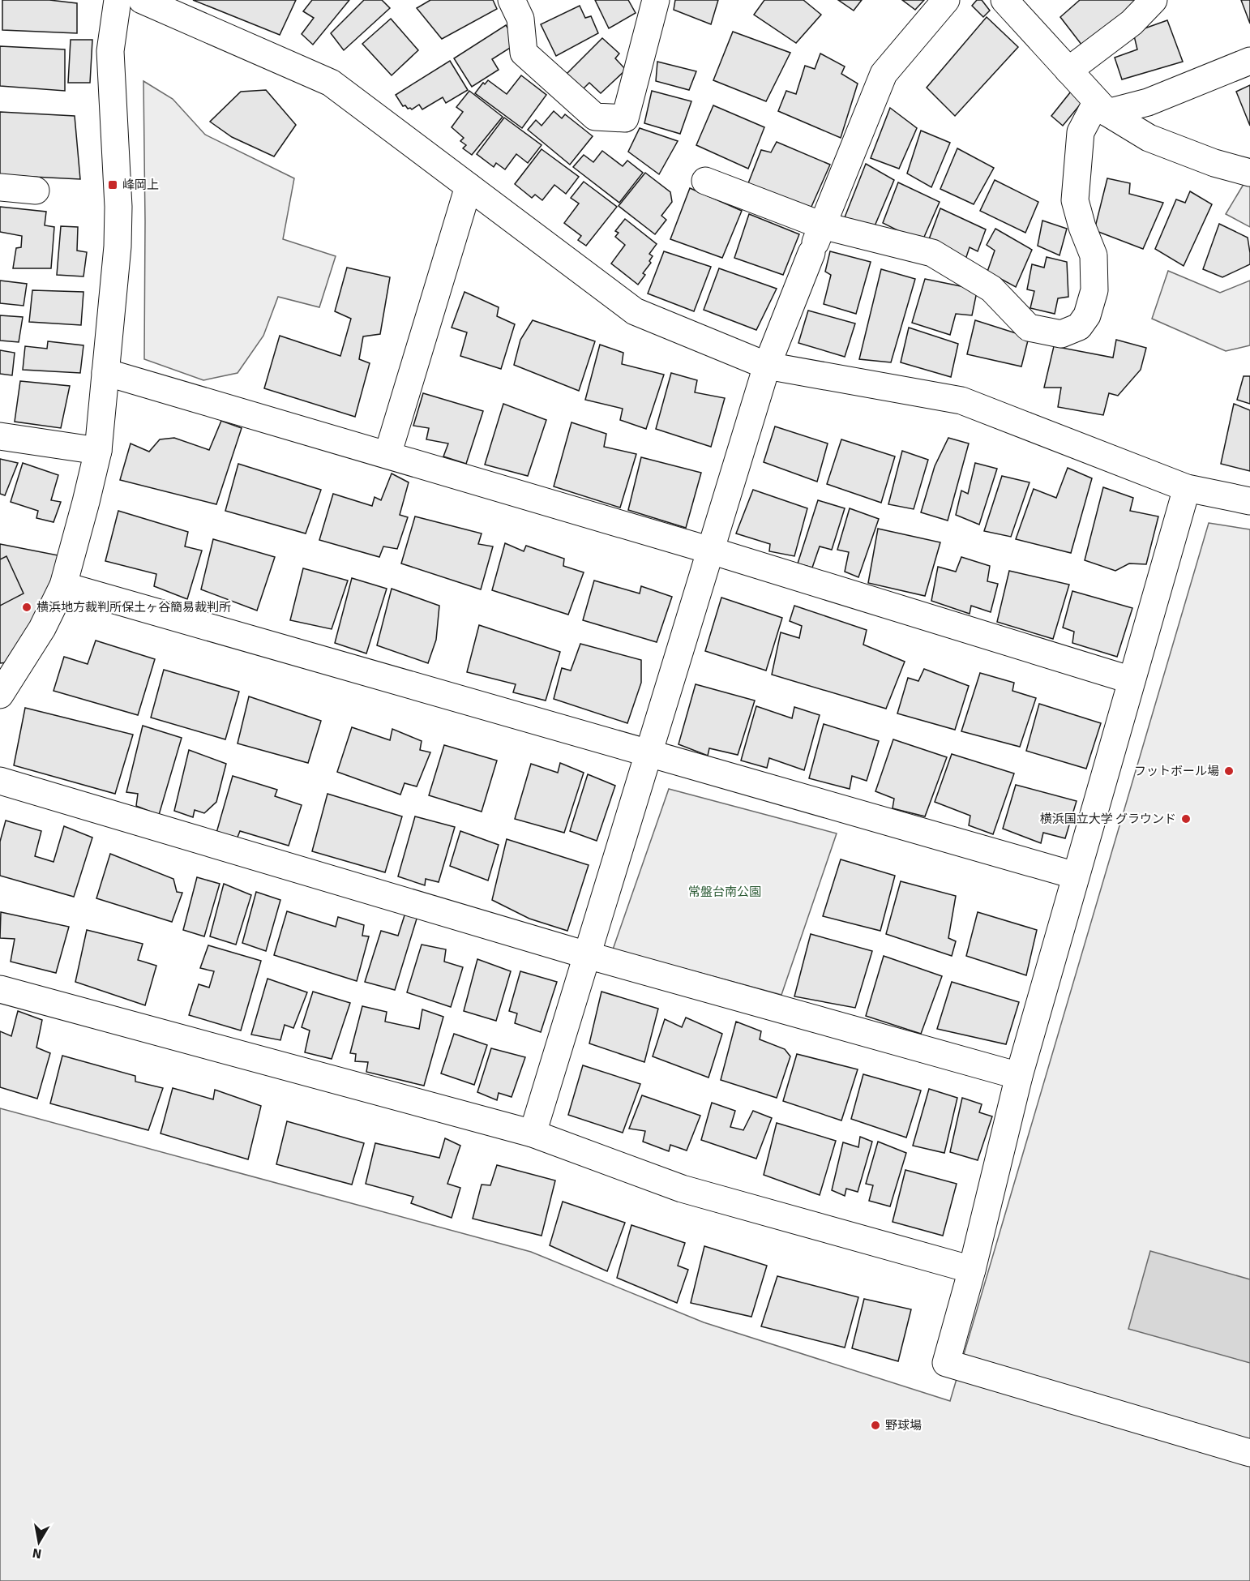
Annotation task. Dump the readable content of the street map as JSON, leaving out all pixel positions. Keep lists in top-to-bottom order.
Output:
{
  "parks": ["常盤台南公園"],
  "places": {
    "transit": ["峰岡上"],
    "other": [
      "横浜地方裁判所保土ヶ谷簡易裁判所",
      "フットボール場",
      "横浜国立大学 グラウンド",
      "野球場"
    ]
  },
  "north": "bottom"
}
